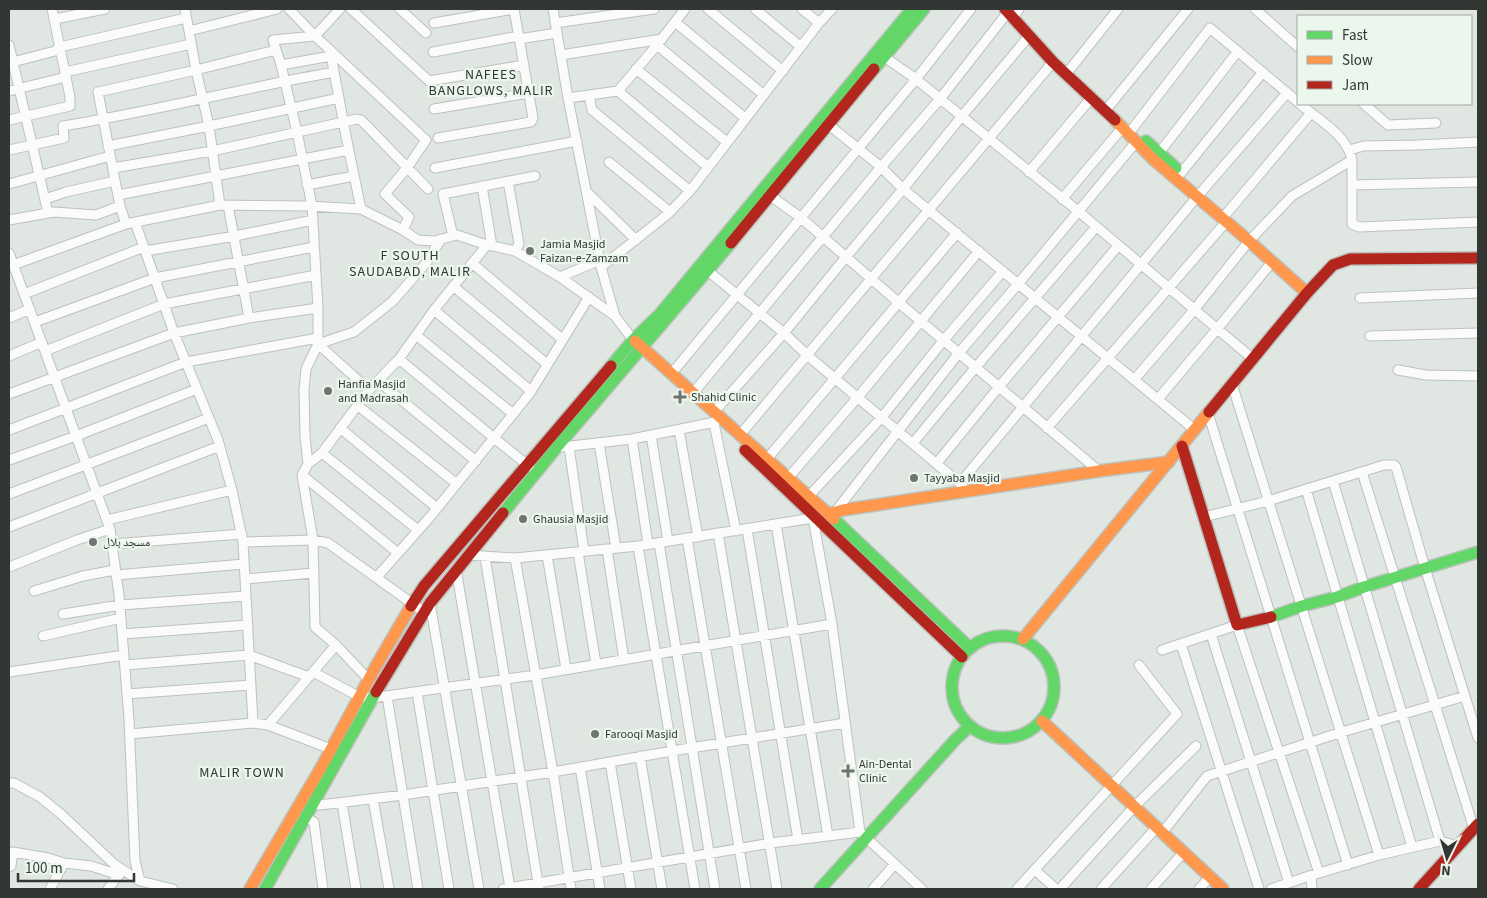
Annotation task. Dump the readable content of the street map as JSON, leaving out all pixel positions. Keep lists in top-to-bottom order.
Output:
{
  "districts": ["NAFEES BANGLOWS, MALIR", "F SOUTH SAUDABAD, MALIR", "MALIR TOWN"],
  "places": {
    "other": [
      "Jamia Masjid Faizan-e-Zamzam",
      "Hanfia Masjid and Madrasah",
      "Tayyaba Masjid",
      "Ghausia Masjid",
      "مسجد بلال",
      "Farooqi Masjid"
    ],
    "health": ["Shahid Clinic", "Ain-Dental Clinic"]
  },
  "legend": ["Fast", "Slow", "Jam"],
  "scale_bar": "100 m",
  "north": "bottom"
}
